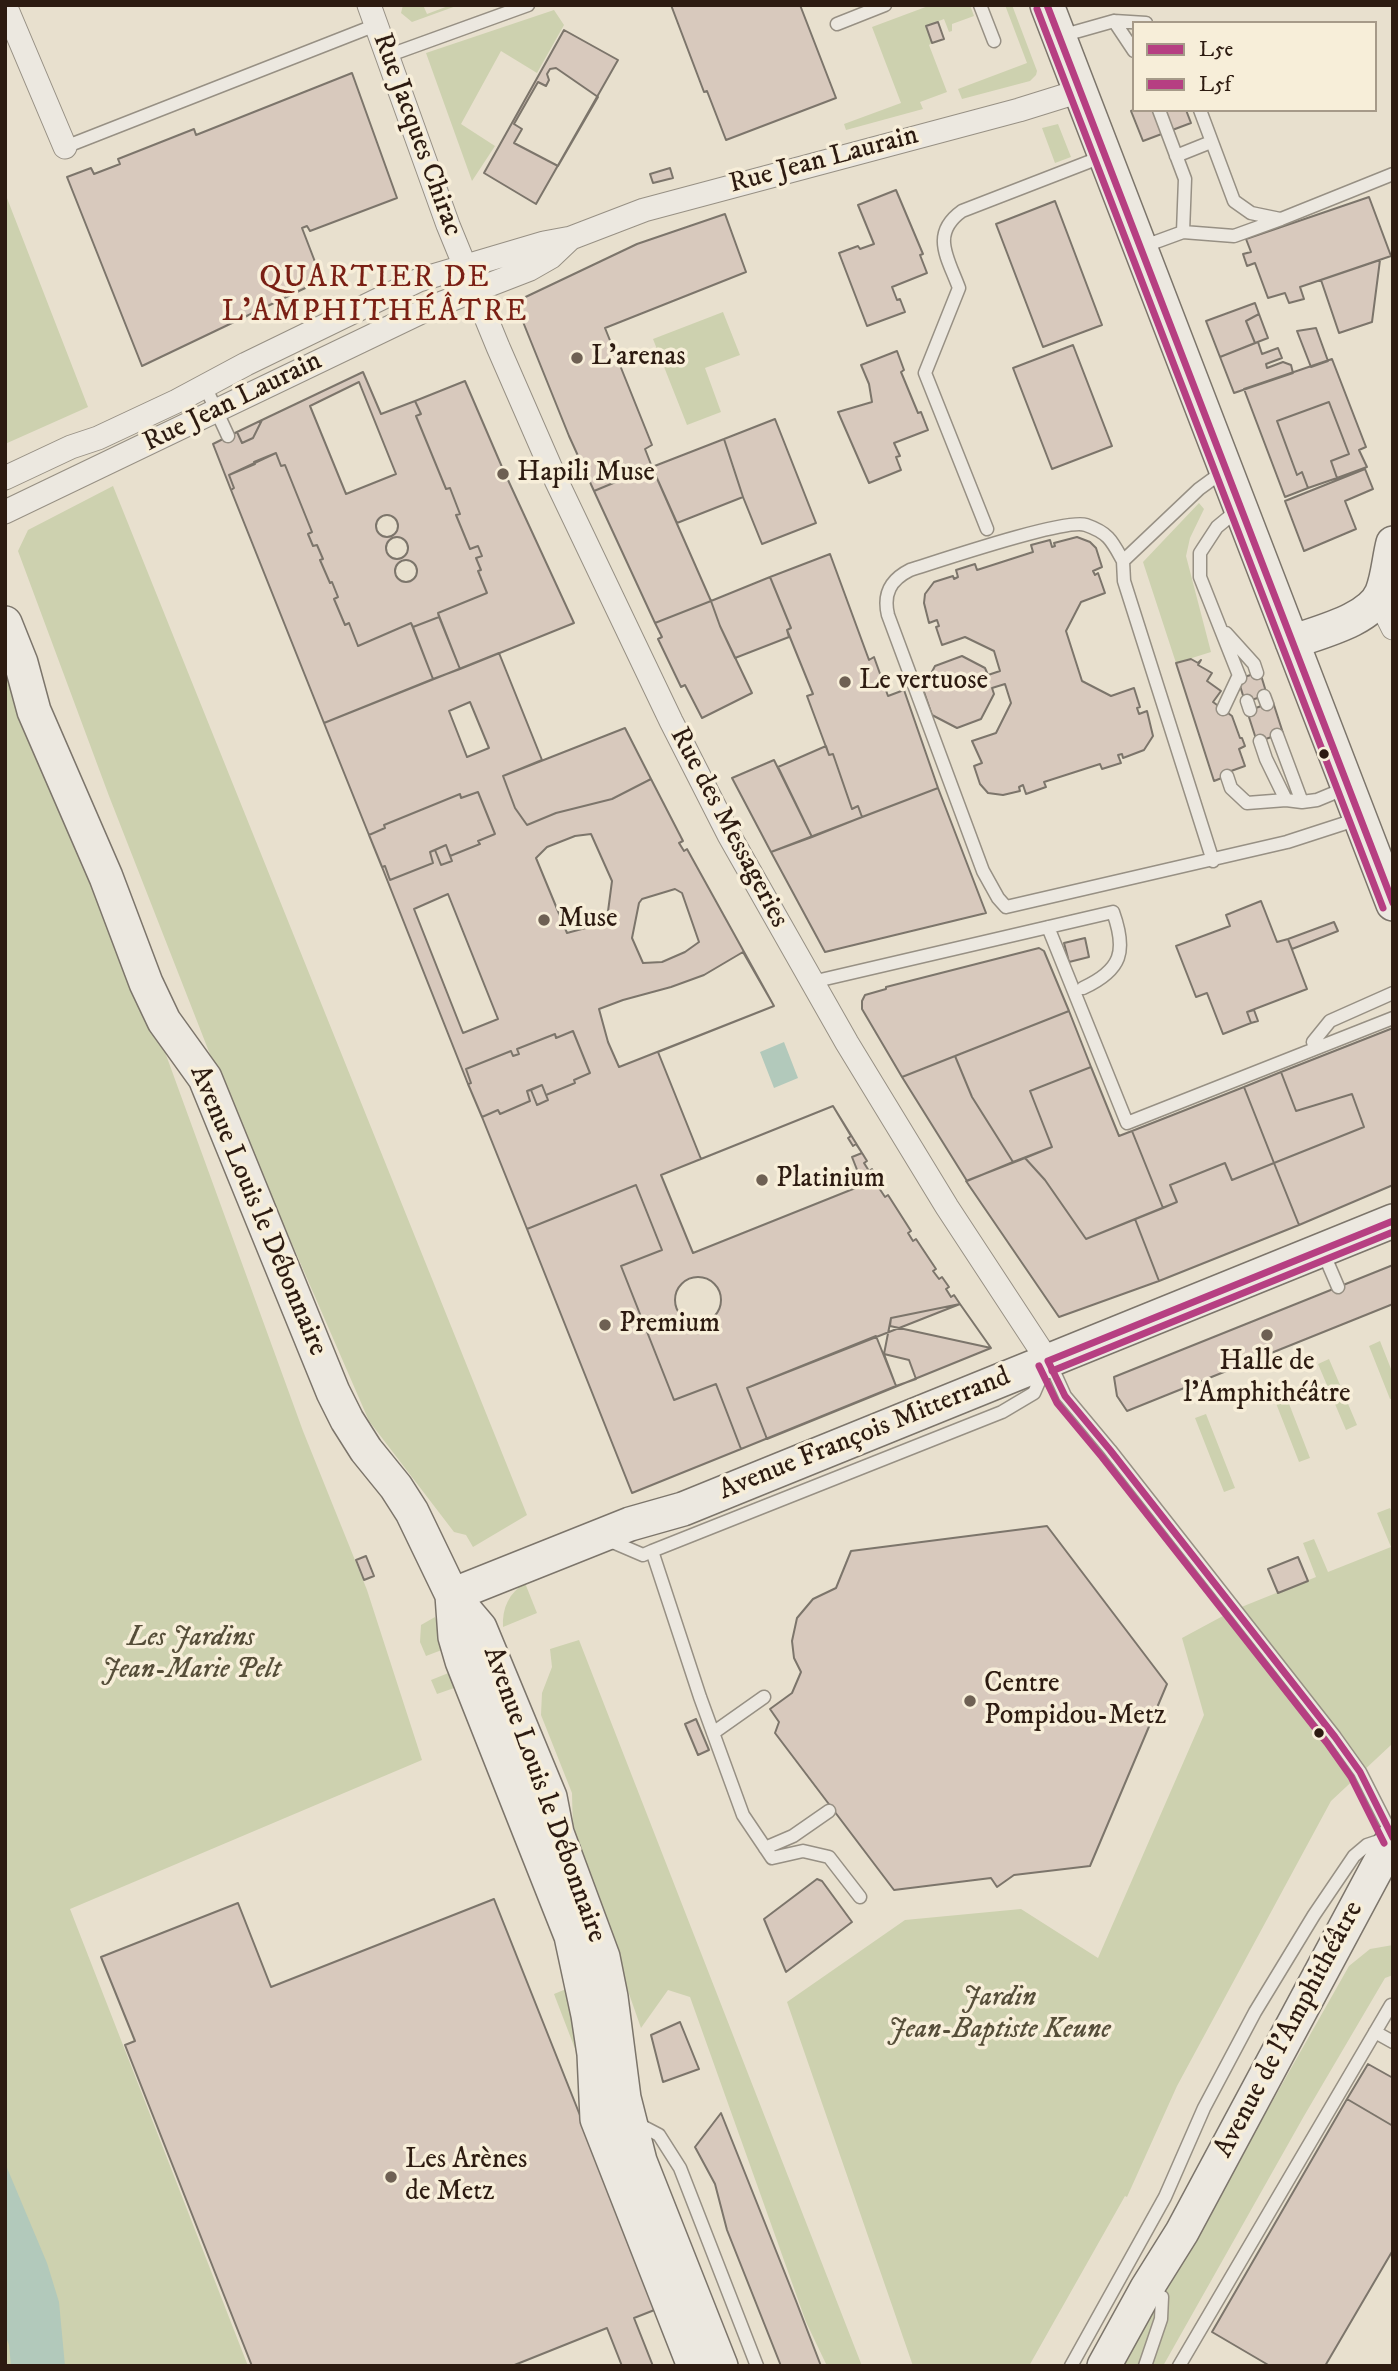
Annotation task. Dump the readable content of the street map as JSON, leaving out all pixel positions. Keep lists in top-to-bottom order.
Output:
{
  "streets": {
    "street": [
      "Rue Jacques Chirac",
      "Rue Jean Laurain",
      "Rue des Messageries",
      "Avenue Louis le Débonnaire",
      "Avenue François Mitterrand",
      "Avenue de l'Amphithéâtre"
    ]
  },
  "crossings": [
    ["Rue Jacques Chirac", "Rue Jean Laurain"],
    ["Rue Jacques Chirac", "Rue des Messageries"],
    ["Rue Jean Laurain", "Rue des Messageries"],
    ["Rue des Messageries", "Avenue François Mitterrand"],
    ["Avenue Louis le Débonnaire", "Avenue François Mitterrand"]
  ],
  "districts": ["QUARTIER DE L'AMPHITHÉÂTRE"],
  "parks": ["Les Jardins Jean-Marie Pelt", "Jardin Jean-Baptiste Keune"],
  "places": [
    "L'arenas",
    "Hapili Muse",
    "Le vertuose",
    "Muse",
    "Platinium",
    "Premium",
    "Halle de l'Amphithéâtre",
    "Centre Pompidou-Metz",
    "Les Arènes de Metz"
  ],
  "lines": ["transit line L5e", "transit line L5f"],
  "legend": ["L5e", "L5f"]
}
